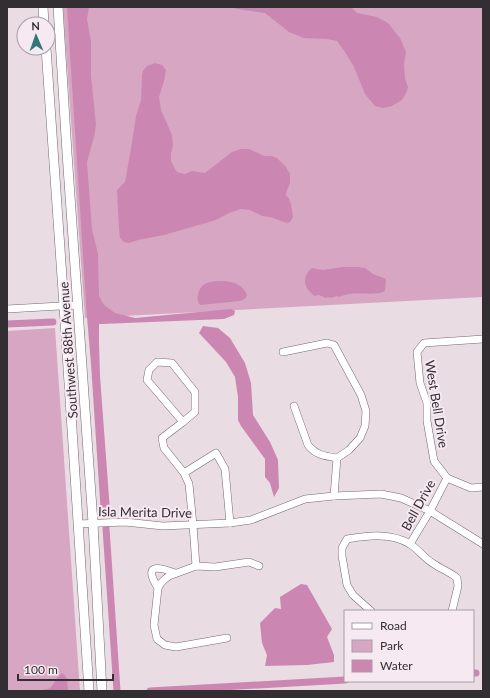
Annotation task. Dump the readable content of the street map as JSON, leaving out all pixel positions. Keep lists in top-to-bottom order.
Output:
{
  "streets": {
    "main road": ["Southwest 88th Avenue"],
    "street": ["West Bell Drive", "Bell Drive", "Isla Merita Drive"]
  },
  "crossings": [
    ["Southwest 88th Avenue", "Isla Merita Drive"],
    ["West Bell Drive", "Bell Drive"],
    ["Bell Drive", "Isla Merita Drive"]
  ],
  "legend": ["Road", "Park", "Water"],
  "scale_bar": "100 m",
  "north": "top"
}
